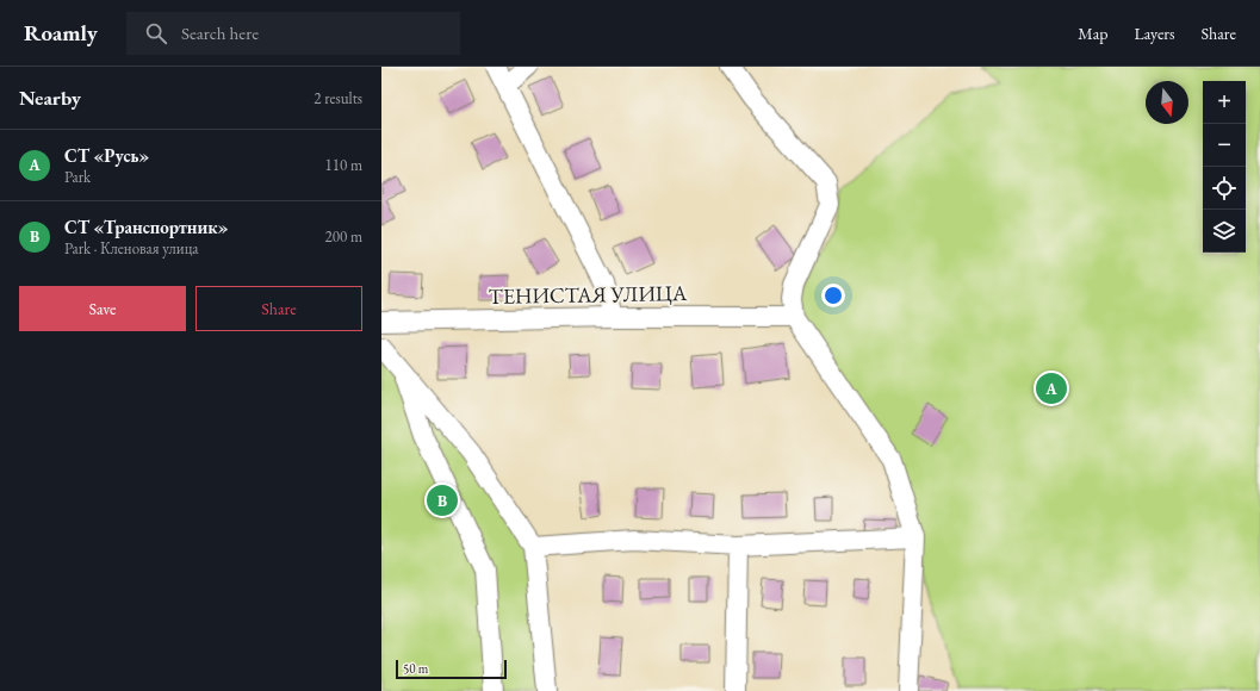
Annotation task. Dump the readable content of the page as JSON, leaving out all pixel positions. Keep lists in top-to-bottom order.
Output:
{
  "streets": {
    "street": ["ТЕНИСТАЯ УЛИЦА"]
  },
  "scale_bar": "50 m",
  "north": "bottom",
  "page": {
    "header": "Roamly",
    "search": "Search here",
    "nav": ["Map", "Layers", "Share"],
    "heading": ["Nearby", "2 results"],
    "map_buttons": ["+", "−"],
    "list": [
      {
        "mark": "A",
        "name": "СТ «Русь»",
        "note": "Park",
        "value": "110 m"
      },
      {
        "mark": "B",
        "name": "СТ «Транспортник»",
        "note": "Park · Кленовая улица",
        "value": "200 m"
      }
    ],
    "buttons": ["Save", "Share"],
    "pins": ["A", "B"],
    "scale": "50 m"
  }
}
